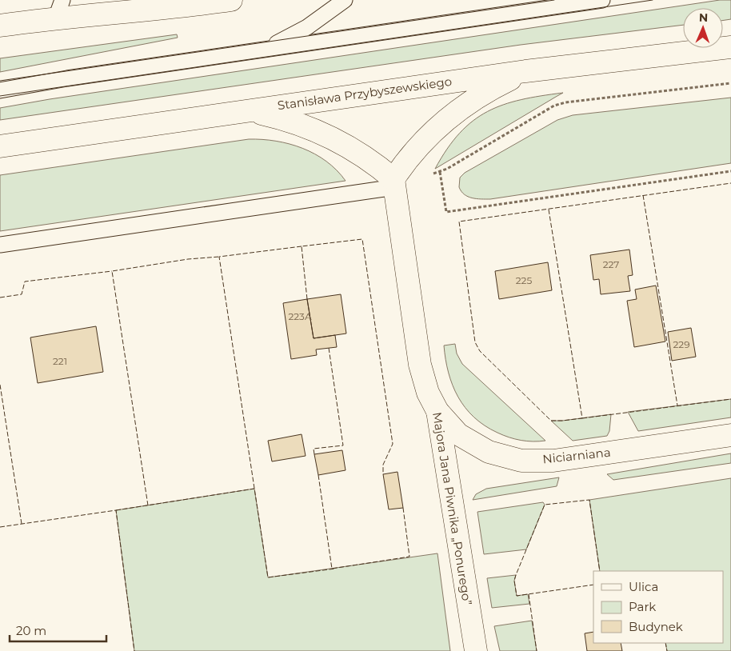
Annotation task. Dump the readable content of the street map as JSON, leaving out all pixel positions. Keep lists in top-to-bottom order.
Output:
{
  "streets": {
    "main road": ["Stanisława Przybyszewskiego", "Niciarniana", "Majora Jana Piwnika „Ponurego”"]
  },
  "crossings": [
    ["Niciarniana", "Majora Jana Piwnika „Ponurego”"]
  ],
  "house_numbers": [
    "227",
    "225",
    "223A",
    "229",
    "221"
  ],
  "legend": ["Ulica", "Park", "Budynek"],
  "scale_bar": "20 m",
  "north": "top"
}
